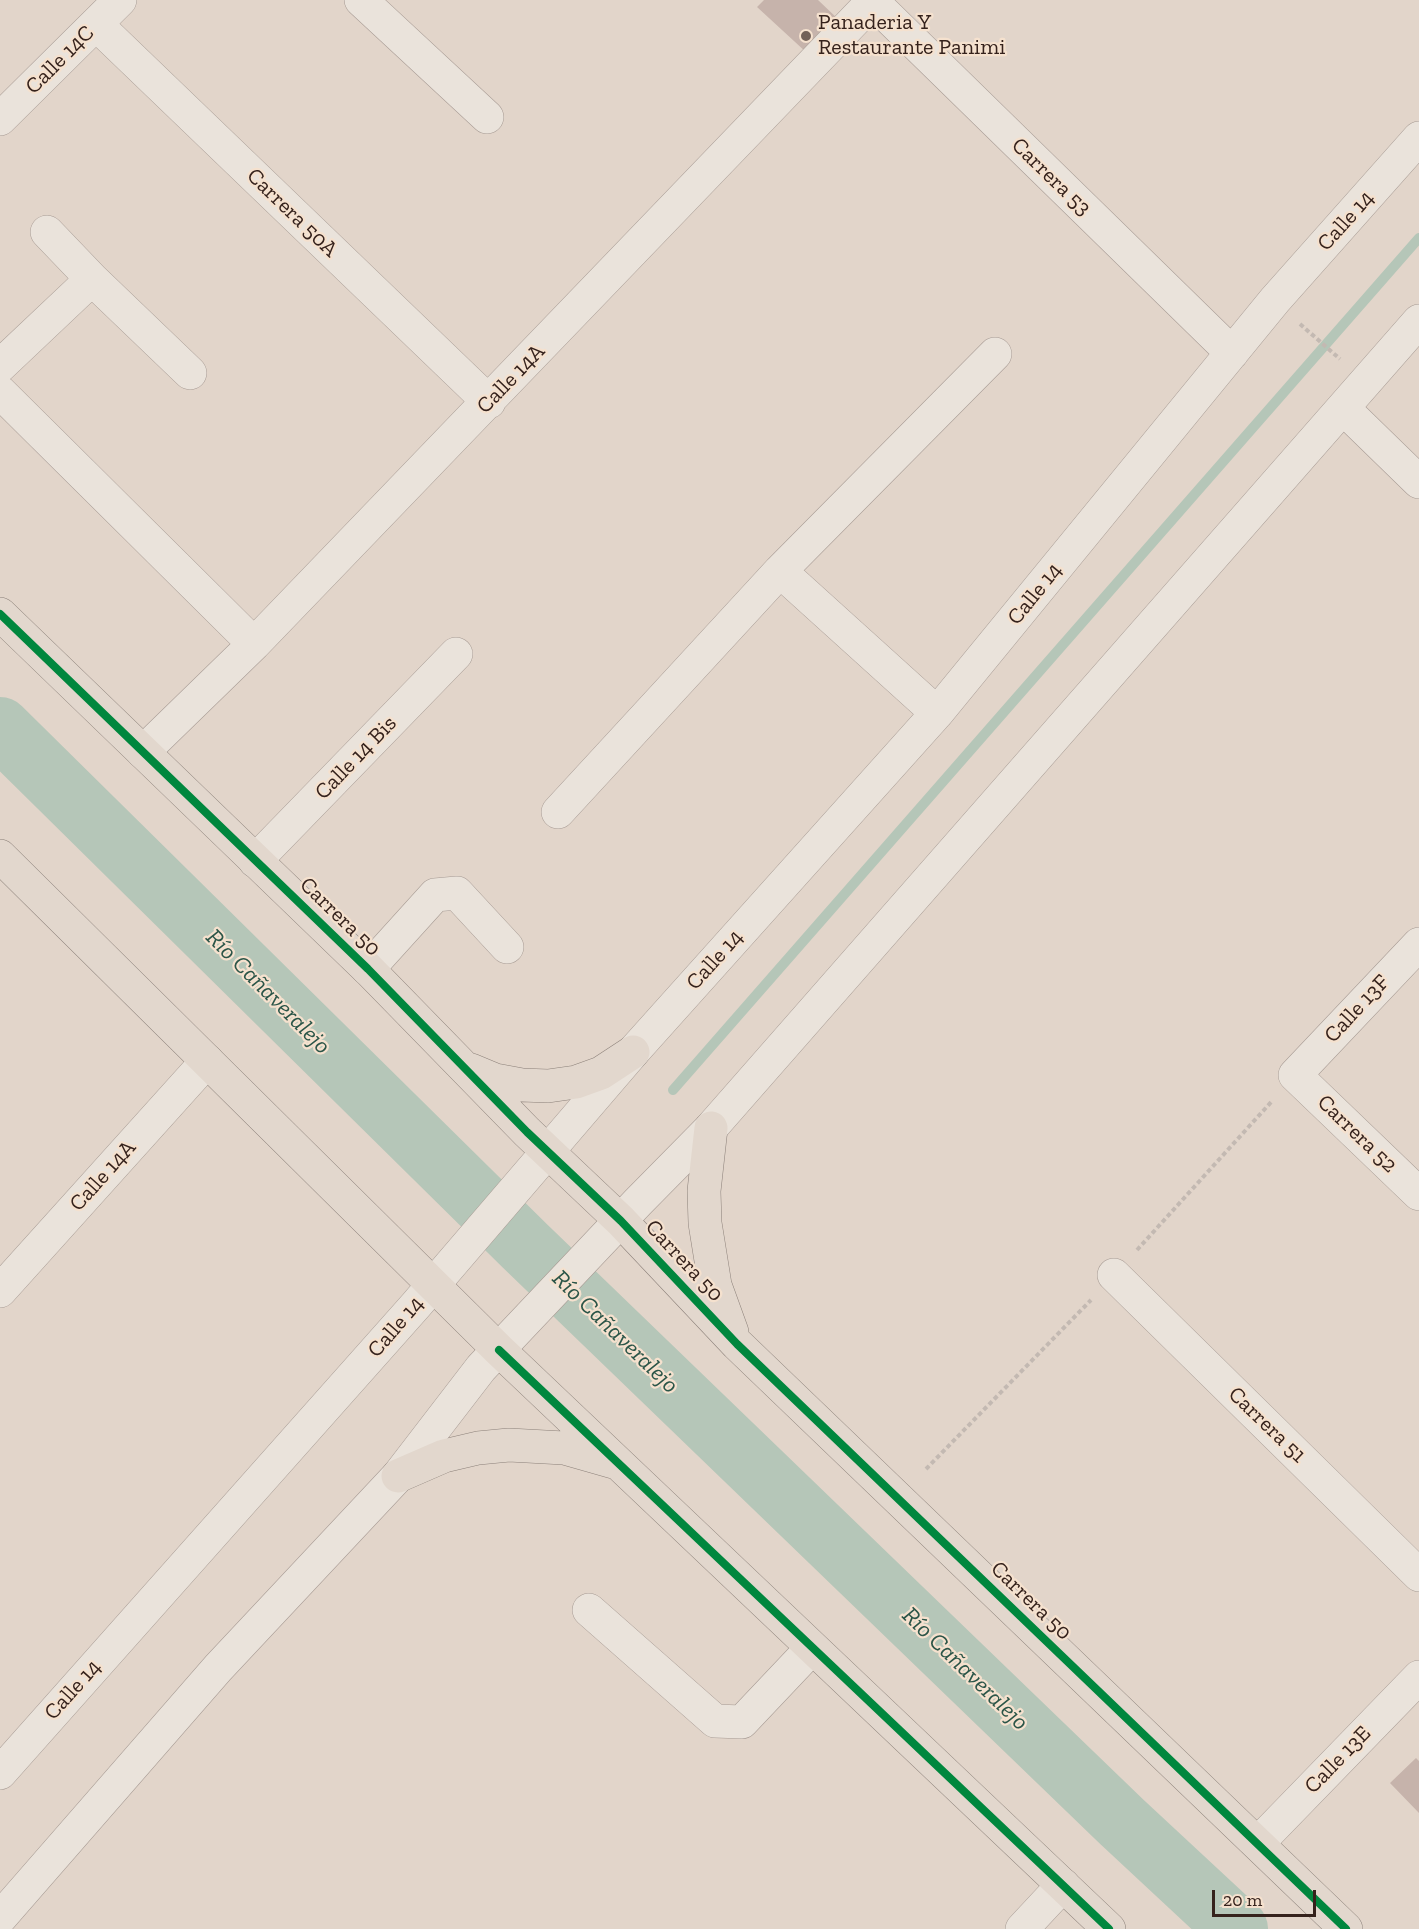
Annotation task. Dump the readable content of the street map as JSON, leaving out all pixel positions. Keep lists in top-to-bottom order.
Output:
{
  "streets": {
    "main road": ["Carrera 50"],
    "street": [
      "Calle 14C",
      "Carrera 53",
      "Carrera 50A",
      "Calle 14",
      "Calle 14A",
      "Calle 14 Bis",
      "Calle 13F",
      "Carrera 52",
      "Carrera 51",
      "Calle 13E"
    ]
  },
  "crossings": [
    ["Calle 14C", "Carrera 50A"],
    ["Carrera 53", "Calle 14"],
    ["Carrera 53", "Calle 14A"],
    ["Carrera 50A", "Calle 14A"],
    ["Calle 14", "Carrera 50"],
    ["Calle 14A", "Carrera 50"],
    ["Calle 14 Bis", "Carrera 50"],
    ["Carrera 50", "Calle 13E"],
    ["Calle 13F", "Carrera 52"]
  ],
  "water": ["Río Cañaveralejo"],
  "places": ["Panaderia Y Restaurante Panimi"],
  "scale_bar": "20 m"
}
